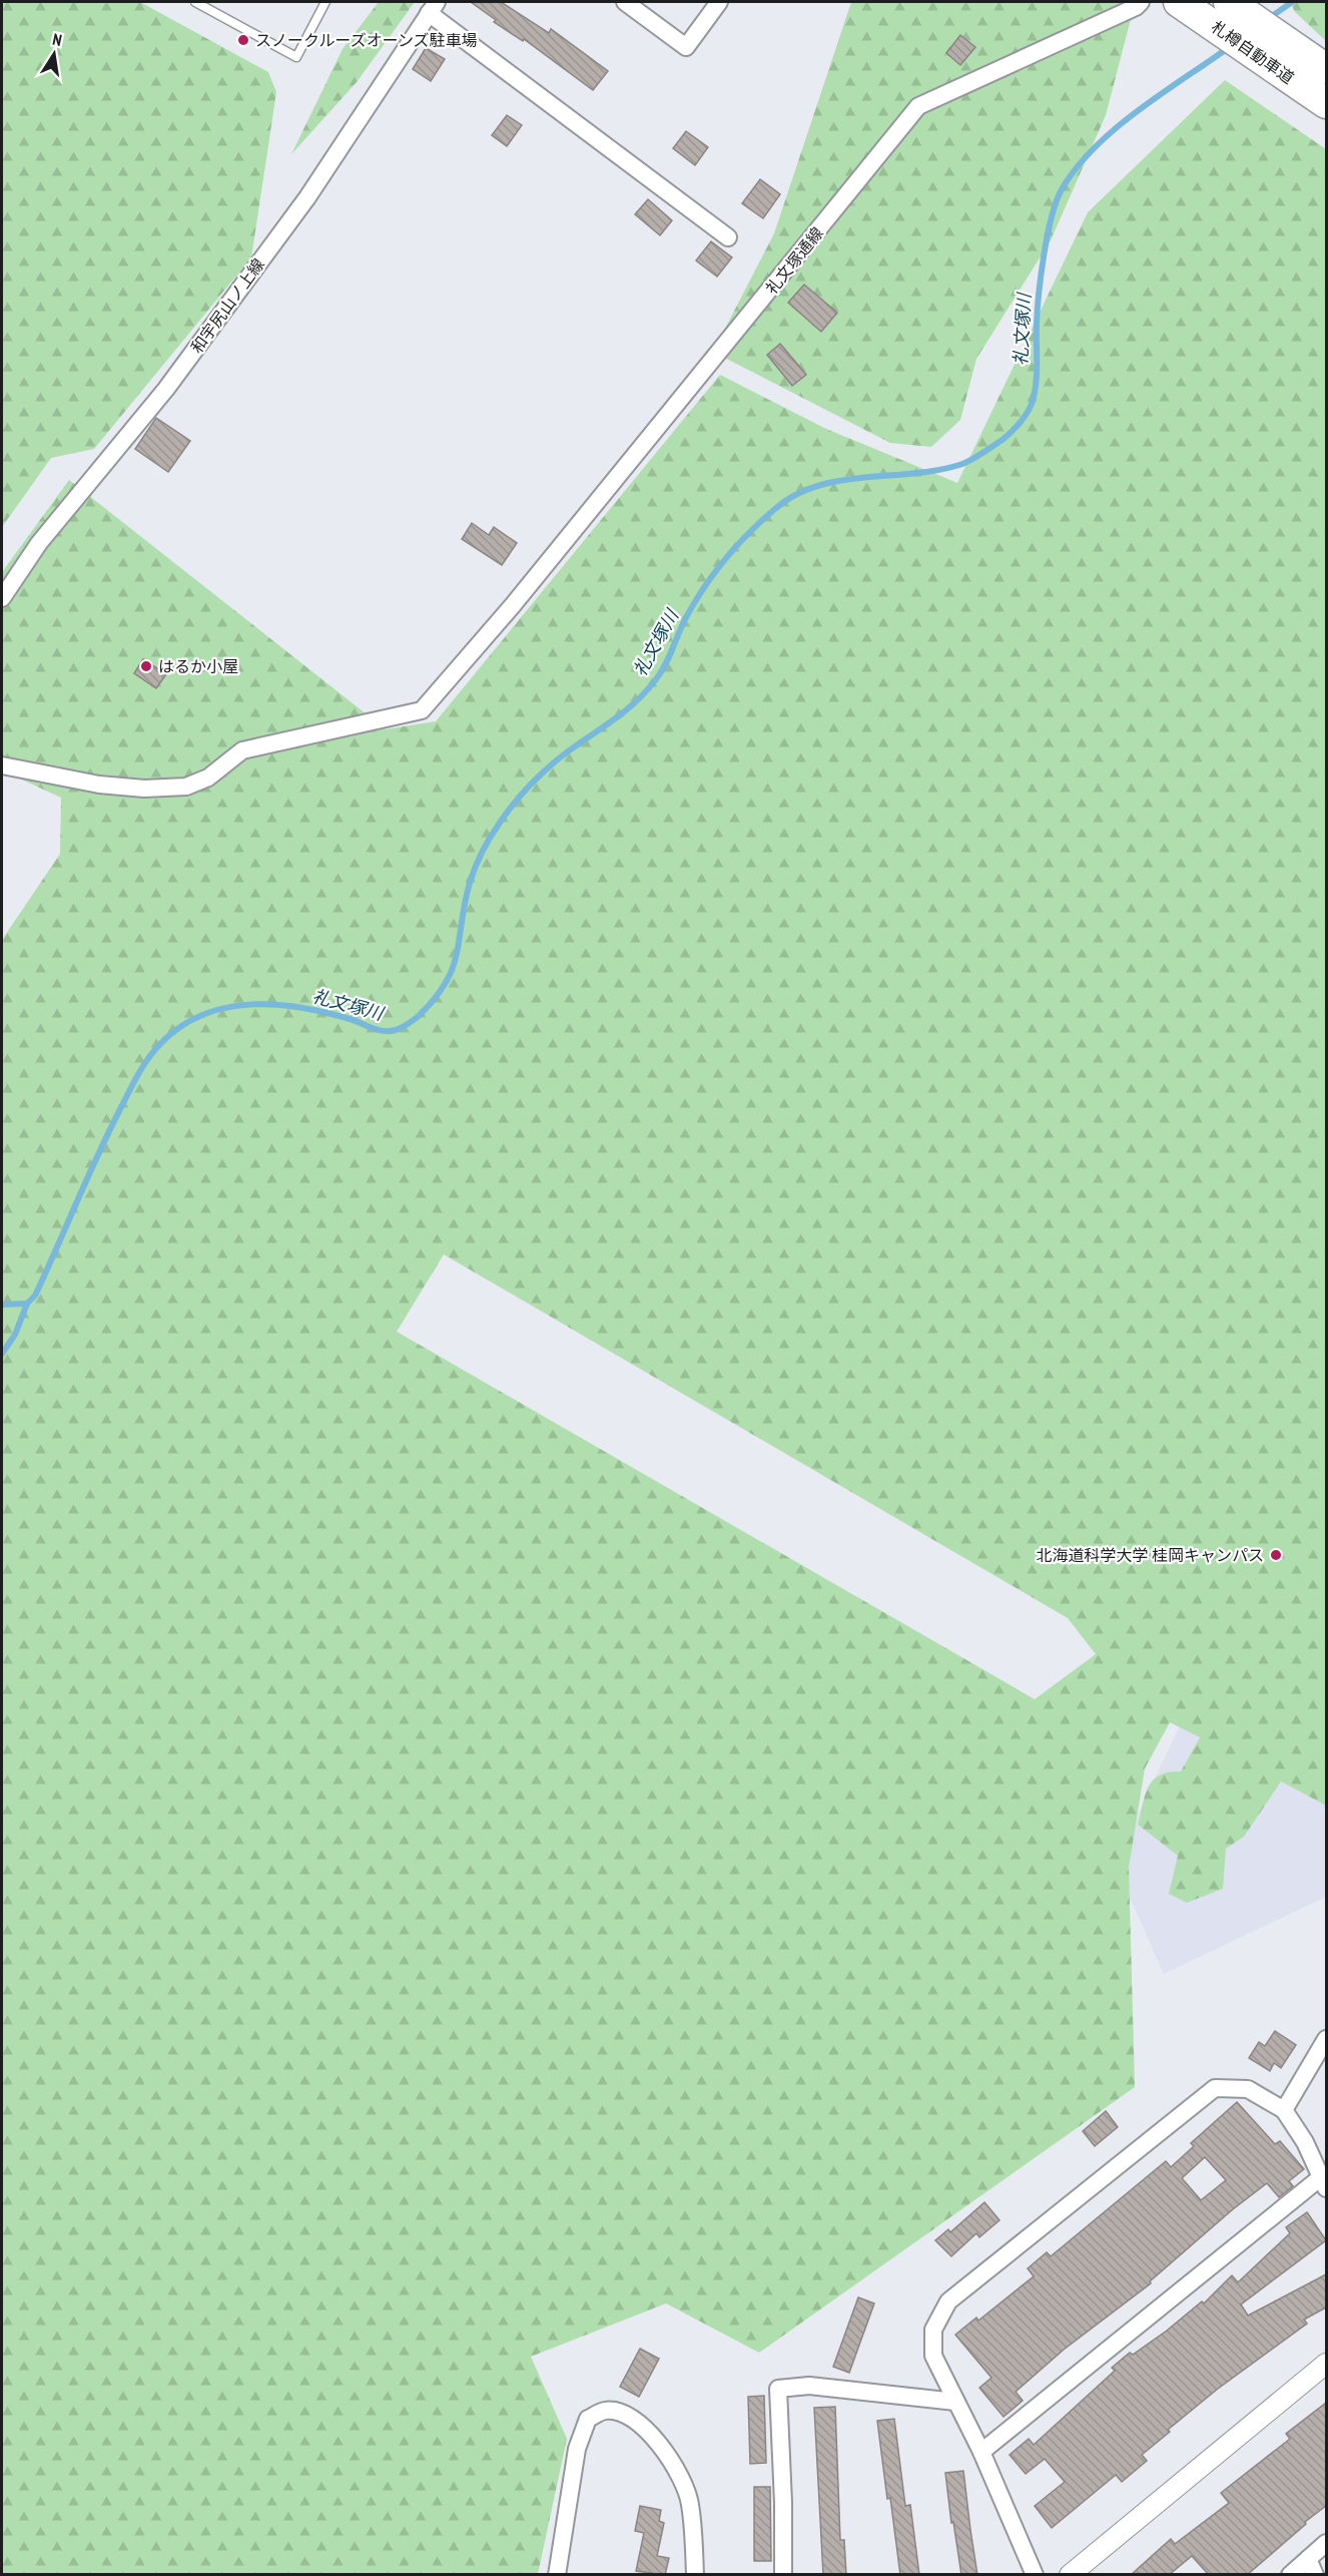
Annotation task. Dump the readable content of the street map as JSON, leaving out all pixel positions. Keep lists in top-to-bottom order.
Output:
{
  "streets": {
    "highway": ["札樽自動車道"],
    "street": ["礼文塚通線", "和宇尻山ノ上線"]
  },
  "water": ["礼文塚川"],
  "places": ["スノークルーズオーンズ駐車場", "はるか小屋", "北海道科学大学 桂岡キャンパス"],
  "north": "top"
}
